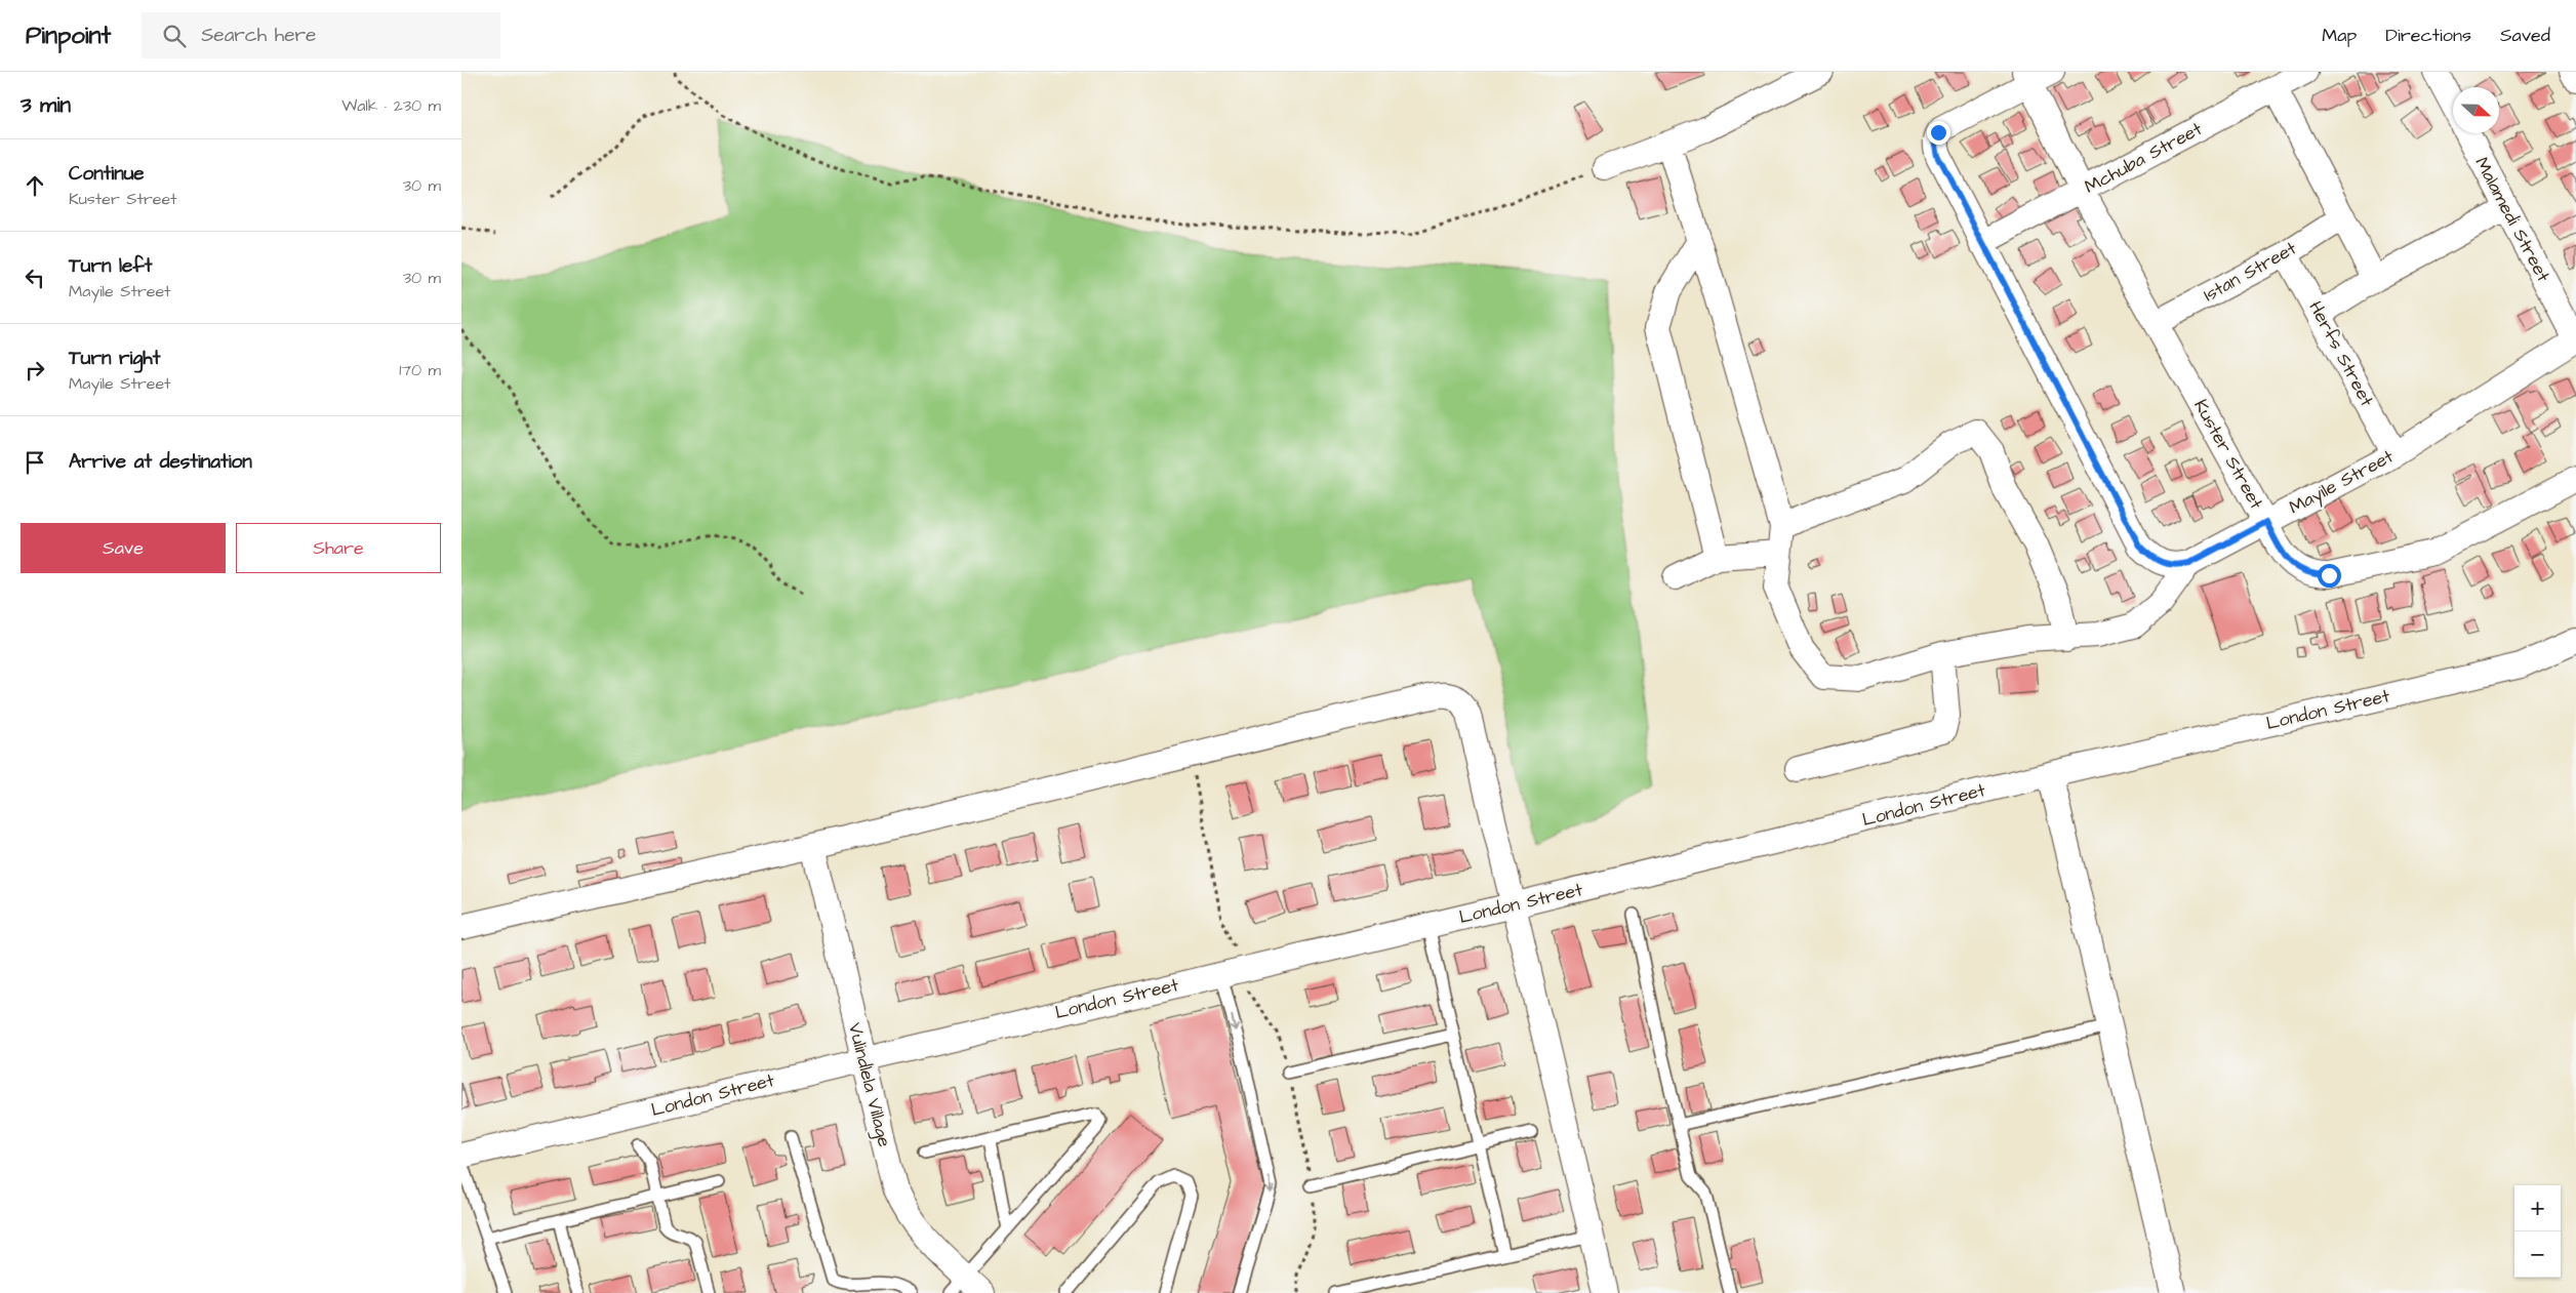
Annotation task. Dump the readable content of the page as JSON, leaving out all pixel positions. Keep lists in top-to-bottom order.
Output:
{
  "streets": {
    "street": [
      "Mchuba Street",
      "Malamedi Street",
      "Istan Street",
      "Herfs Street",
      "Kuster Street",
      "Mayile Street",
      "London Street",
      "Vulindlela Village"
    ]
  },
  "crossings": [
    ["Mchuba Street", "Kuster Street"],
    ["Mchuba Street", "Mayile Street"],
    ["Malamedi Street", "Mayile Street"],
    ["Istan Street", "Herfs Street"],
    ["Istan Street", "Kuster Street"],
    ["Herfs Street", "Mayile Street"],
    ["Kuster Street", "Mayile Street"],
    ["London Street", "Vulindlela Village"]
  ],
  "north": "right",
  "page": {
    "header": "Pinpoint",
    "search": "Search here",
    "nav": ["Map", "Directions", "Saved"],
    "heading": ["3 min", "Walk · 230 m"],
    "list": [
      ["Continue", "Kuster Street", "30 m"],
      ["Turn left", "Mayile Street", "30 m"],
      ["Turn right", "Mayile Street", "170 m"],
      "Arrive at destination"
    ],
    "buttons": ["Save", "Share"],
    "map_buttons": ["+", "−"]
  }
}
